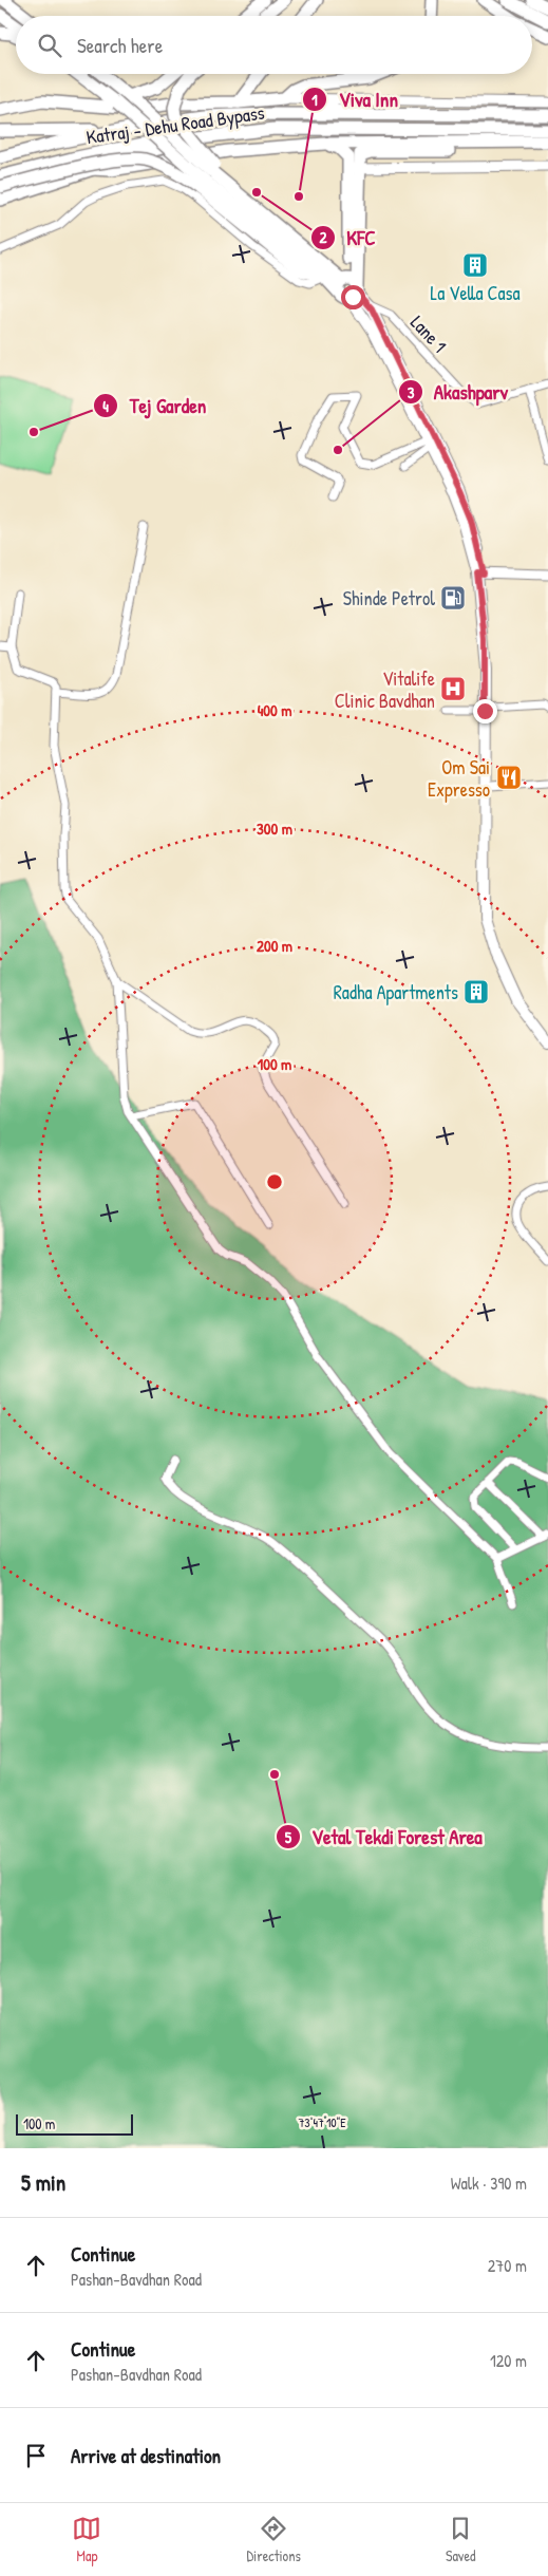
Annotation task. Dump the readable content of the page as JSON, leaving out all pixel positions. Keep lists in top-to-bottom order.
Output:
{
  "streets": {
    "main road": ["Katraj - Dehu Road Bypass"],
    "street": ["Lane 1"]
  },
  "places": {
    "other": [
      "KFC",
      "Viva Inn",
      "Tej Garden",
      "Akashparv",
      "Vetal Tekdi Forest Area"
    ],
    "building": ["La Vella Casa", "Radha Apartments"],
    "fuel station": ["Shinde Petrol"],
    "hospital": ["Vitalife Clinic Bavdhan"],
    "restaurant": ["Om Sai Expresso"]
  },
  "scale_bar": "100 m",
  "page": {
    "search": "Search here",
    "scale": "100 m",
    "heading": ["5 min", "Walk · 390 m"],
    "list": [
      ["Continue", "Pashan-Bavdhan Road", "270 m"],
      ["Continue", "Pashan-Bavdhan Road", "120 m"],
      "Arrive at destination"
    ],
    "nav": ["Map", "Directions", "Saved"]
  },
  "coordinates": ["73°47'10\"E"],
  "rings": [
    "400 m",
    "300 m",
    "200 m",
    "100 m"
  ]
}
